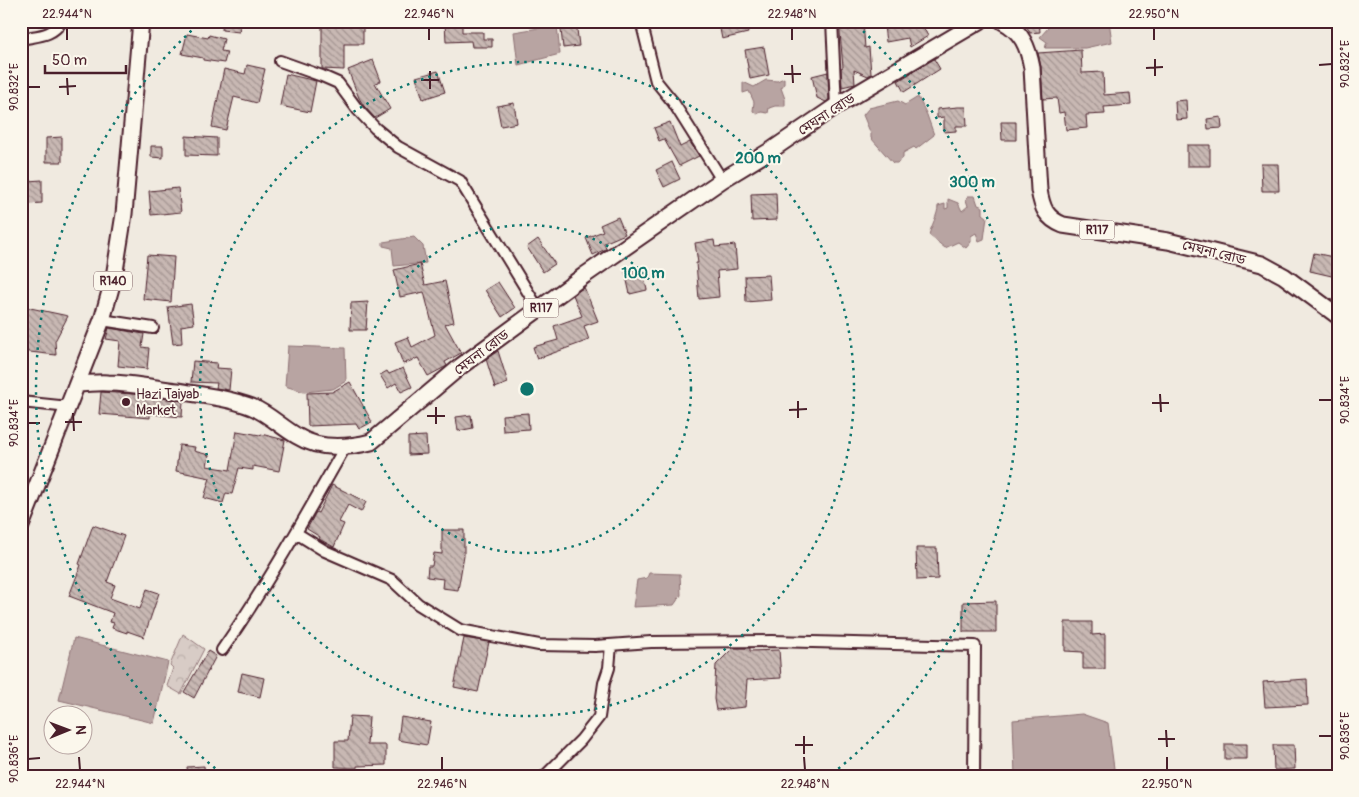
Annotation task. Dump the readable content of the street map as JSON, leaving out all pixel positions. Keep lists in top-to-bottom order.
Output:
{
  "streets": {
    "main road": ["মেঘনা রোড", "R117", "R140"]
  },
  "crossings": [
    ["মেঘনা রোড", "R140"]
  ],
  "places": ["Hazi Taiyab Market"],
  "scale_bar": "50 m",
  "north": "right",
  "coordinates": [
    "22.944°N",
    "22.946°N",
    "22.948°N",
    "22.950°N",
    "90.832°E",
    "90.834°E",
    "90.836°E"
  ],
  "rings": ["200 m", "300 m", "100 m"]
}
